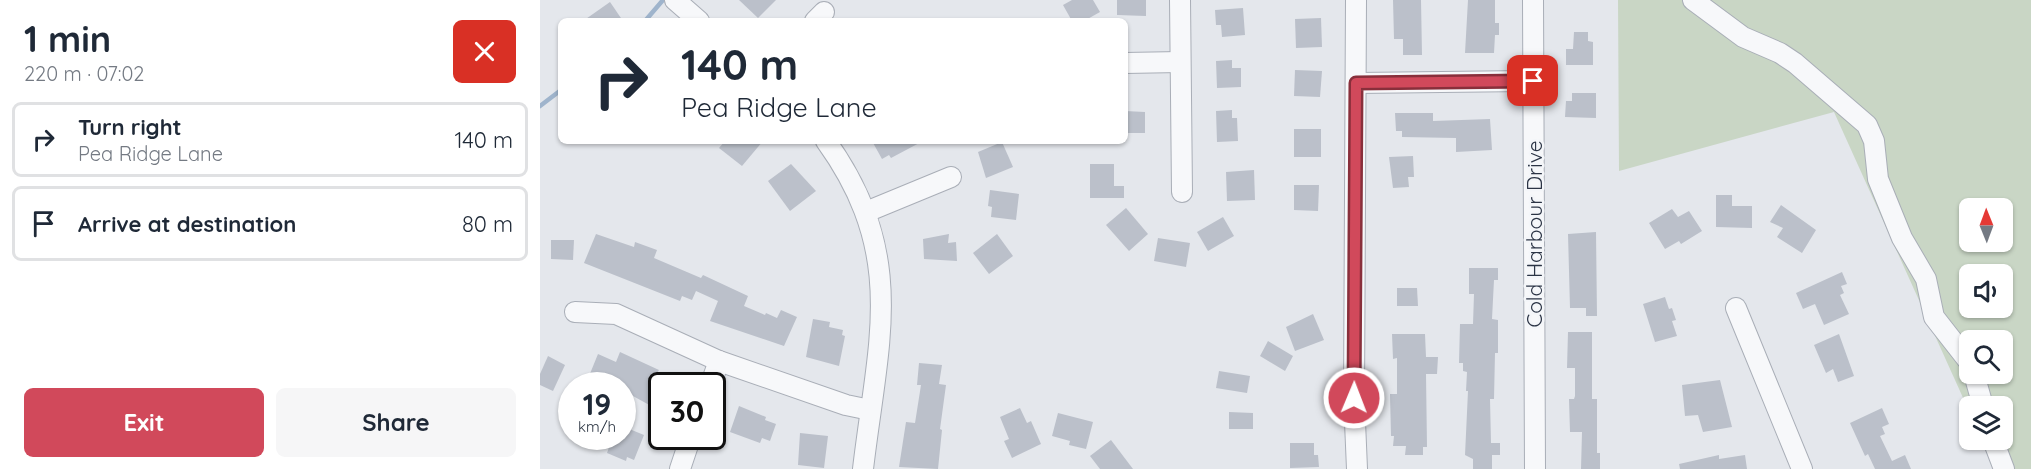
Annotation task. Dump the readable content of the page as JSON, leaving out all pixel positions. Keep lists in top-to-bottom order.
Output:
{
  "streets": {
    "street": ["Cold Harbour Drive"]
  },
  "north": "top",
  "page": {
    "heading": ["1 min", "220 m · 07:02"],
    "turn": ["140 m", "Pea Ridge Lane"],
    "list": [
      {
        "name": "Turn right",
        "note": "Pea Ridge Lane",
        "value": "140 m"
      },
      {
        "name": "Arrive at destination",
        "value": "80 m"
      }
    ],
    "speed": "19 km/h",
    "limit": "30",
    "buttons": ["Exit", "Share"]
  }
}
